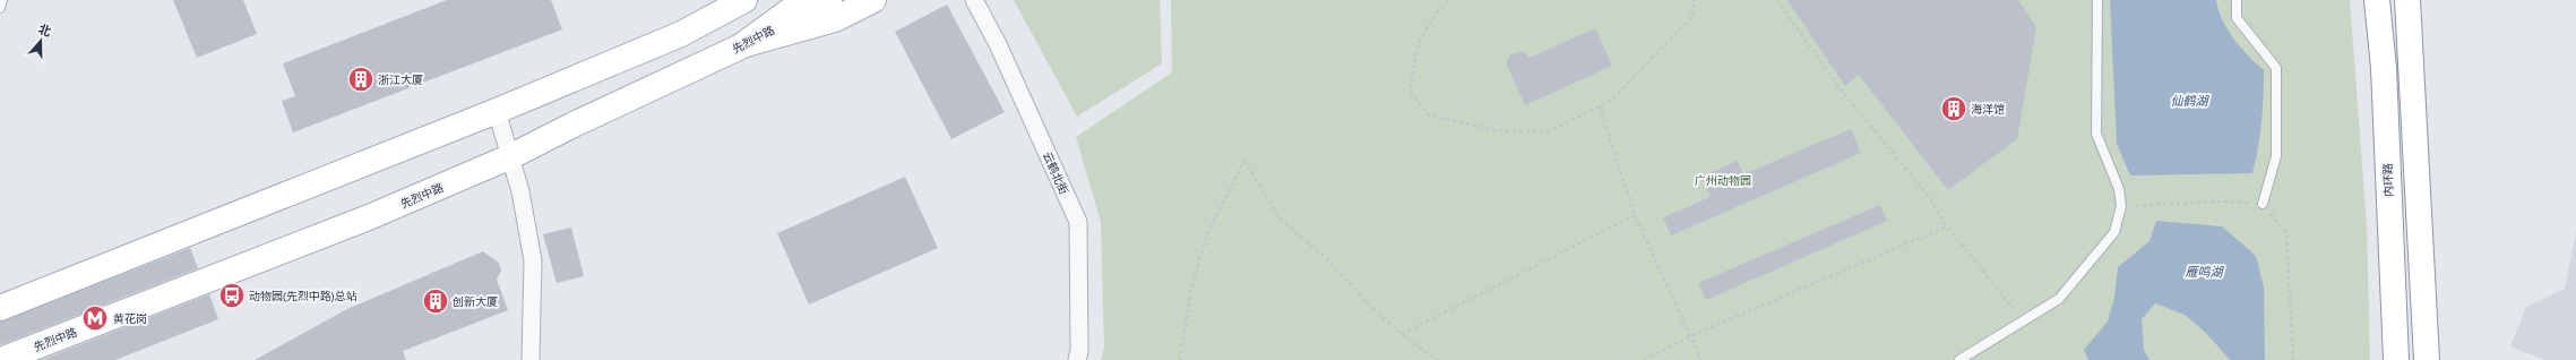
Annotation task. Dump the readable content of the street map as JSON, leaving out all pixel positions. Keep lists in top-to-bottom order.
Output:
{
  "streets": {
    "main road": ["先烈中路", "内环路"],
    "street": ["云鹤北街"]
  },
  "water": ["仙鹤湖", "雁鸣湖"],
  "parks": ["广州动物园"],
  "places": {
    "building": ["浙江大厦", "海洋馆", "创新大厦"],
    "bus stop": ["动物园(先烈中路)总站"],
    "metro station": ["黄花岗"]
  },
  "north": "top"
}
